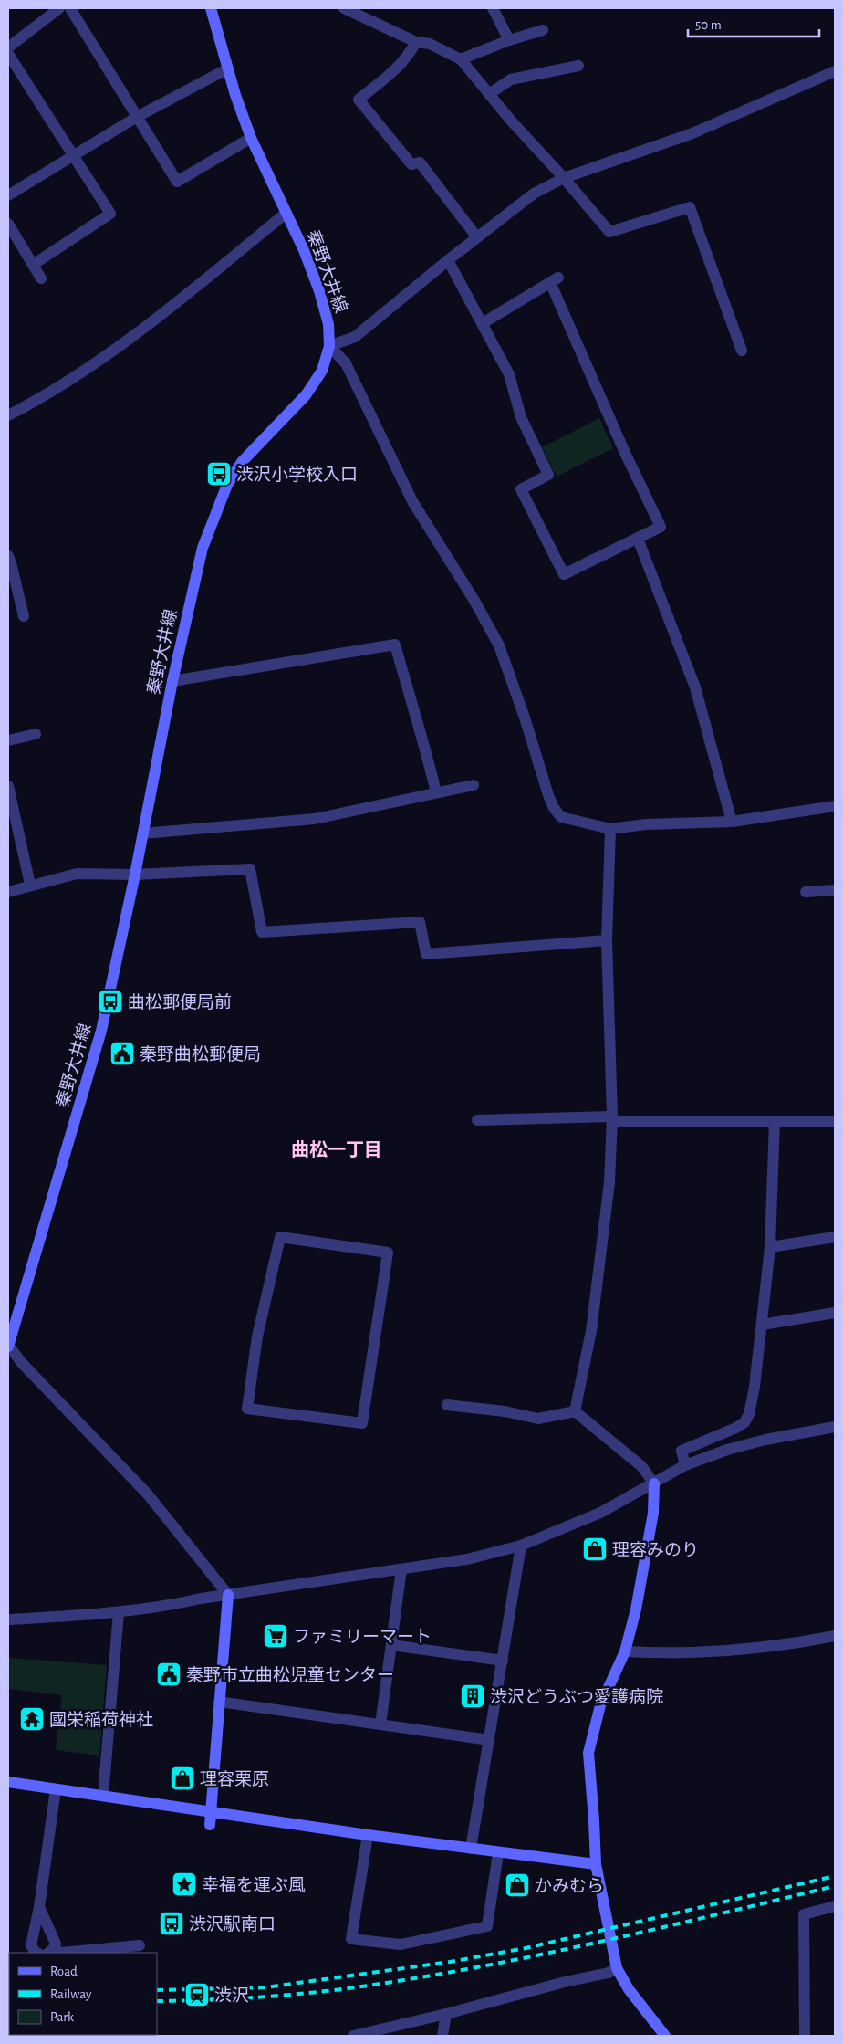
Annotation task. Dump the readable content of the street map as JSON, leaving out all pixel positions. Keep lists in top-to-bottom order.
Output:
{
  "streets": {
    "street": ["秦野大井線"]
  },
  "districts": ["曲松一丁目"],
  "places": {
    "bus stop": ["渋沢小学校入口", "曲松郵便局前", "渋沢駅南口"],
    "public building": ["秦野曲松郵便局", "秦野市立曲松児童センター"],
    "shop": ["理容みのり", "理容栗原", "かみむら"],
    "supermarket": ["ファミリーマート"],
    "building": ["渋沢どうぶつ愛護病院"],
    "temple": ["國栄稲荷神社"],
    "place": ["幸福を運ぶ風"],
    "station": ["渋沢"]
  },
  "legend": ["Road", "Railway", "Park"],
  "scale_bar": "50 m"
}
